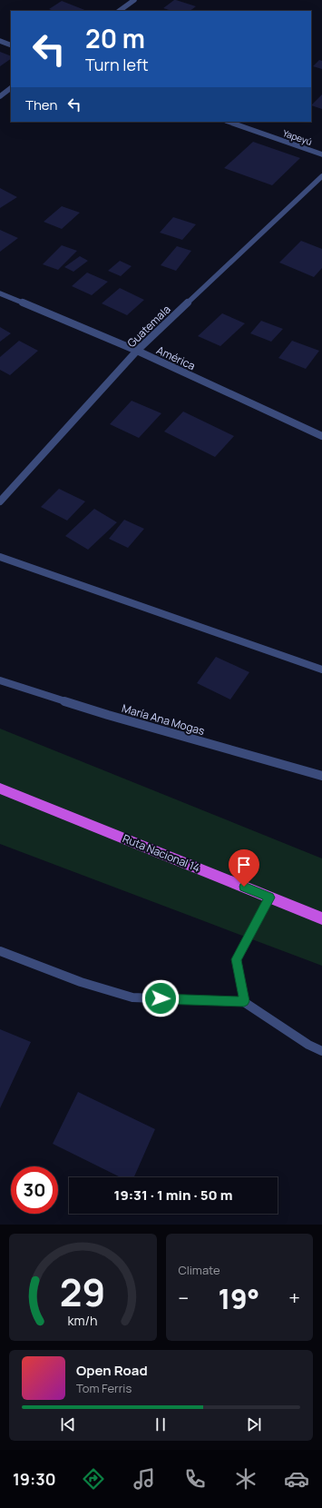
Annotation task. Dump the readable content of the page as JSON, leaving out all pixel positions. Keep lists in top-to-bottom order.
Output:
{
  "streets": {
    "highway": ["Ruta Nacional 14"],
    "street": [
      "Yapeyú",
      "Guatemala",
      "América",
      "María Ana Mogas"
    ]
  },
  "crossings": [
    ["Guatemala", "América"]
  ],
  "page": {
    "turn": ["20 m", "Turn left"],
    "then": "Then",
    "limit": "30",
    "trip": "19:31 · 1 min · 50 m",
    "tile": "Climate",
    "heat": ["−", "19°", "+"],
    "song": ["Open Road", "Tom Ferris"],
    "tabs": "19:30",
    "gauge": ["29", "km/h"]
  }
}
